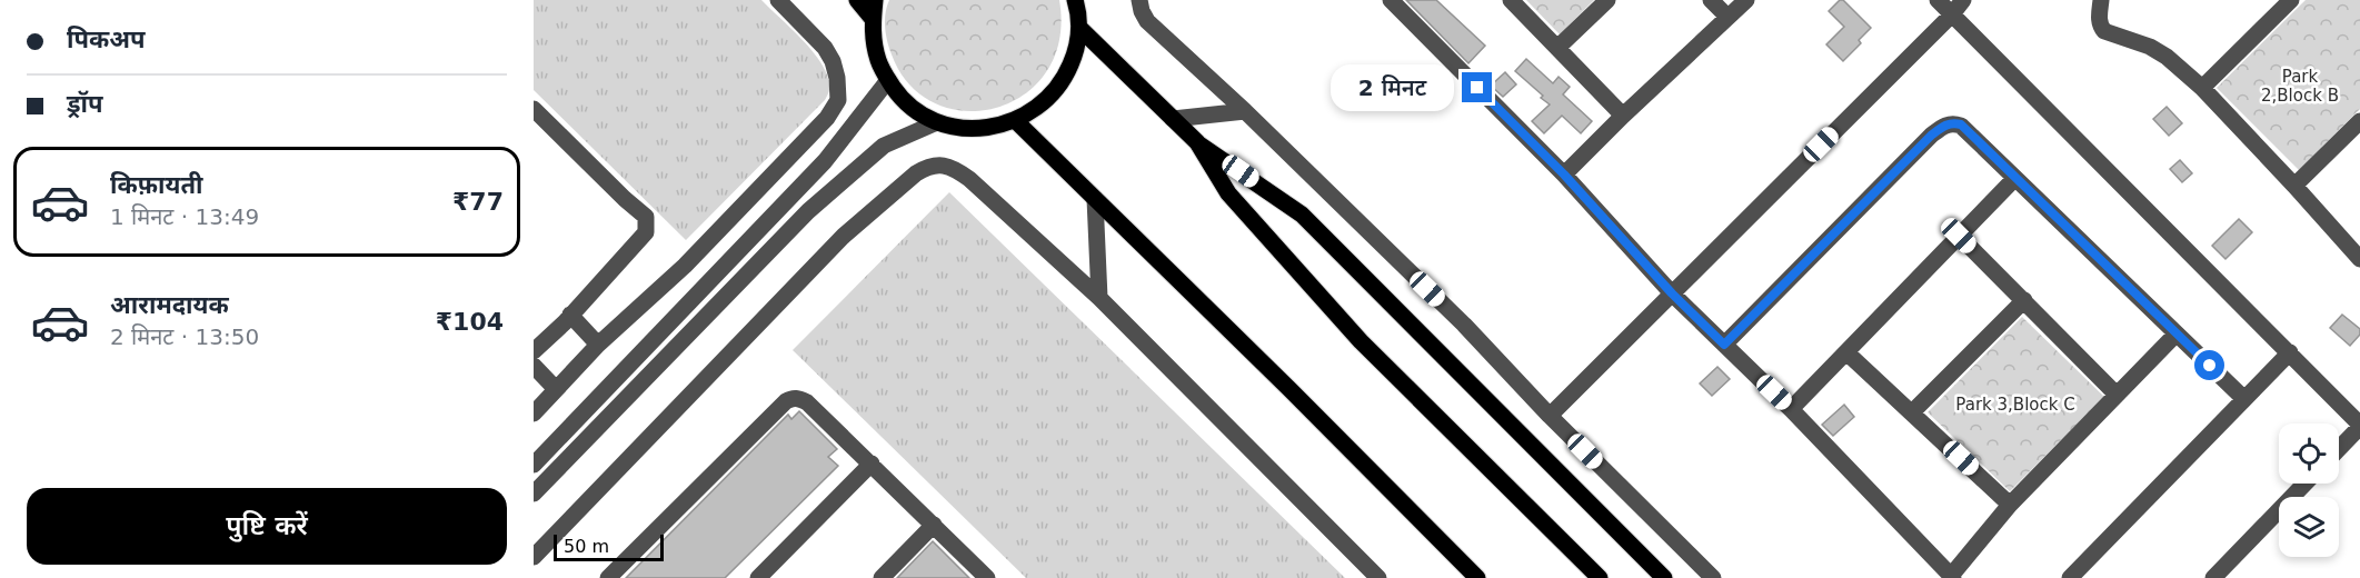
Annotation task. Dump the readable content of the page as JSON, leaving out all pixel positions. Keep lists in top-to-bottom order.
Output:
{
  "parks": ["Park 2,Block B", "Park 3,Block C"],
  "scale_bar": "50 m",
  "page": {
    "banner": ["पिकअप", "ड्रॉप"],
    "bubble": "2 मिनट",
    "list": [
      {
        "name": "किफ़ायती",
        "note": "1 मिनट · 13:49",
        "value": "₹77"
      },
      {
        "name": "आरामदायक",
        "note": "2 मिनट · 13:50",
        "value": "₹104"
      }
    ],
    "buttons": "पुष्टि करें",
    "scale": "50 m"
  }
}
